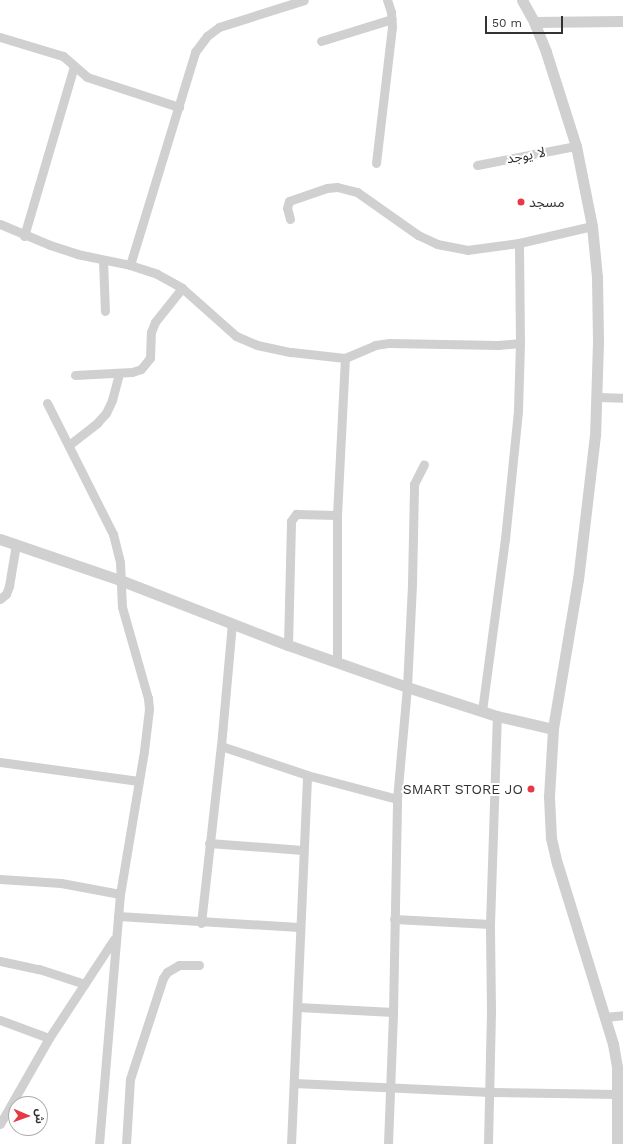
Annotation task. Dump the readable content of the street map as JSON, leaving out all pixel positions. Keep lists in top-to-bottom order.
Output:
{
  "streets": {
    "street": ["لا يوجد"]
  },
  "places": ["مسجد", "SMART STORE JO"],
  "scale_bar": "50 m",
  "north": "right"
}
